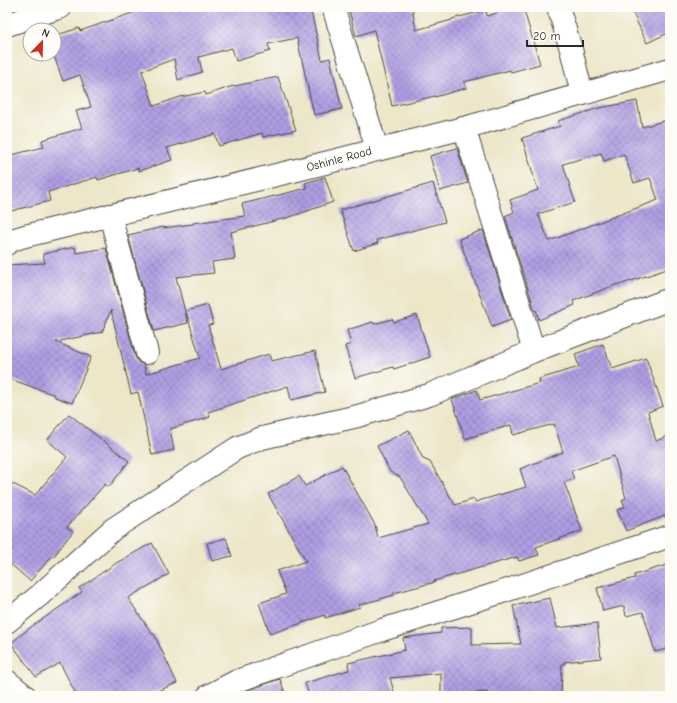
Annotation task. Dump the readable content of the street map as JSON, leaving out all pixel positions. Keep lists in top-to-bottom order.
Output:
{
  "streets": {
    "street": ["Oshinle Road"]
  },
  "scale_bar": "20 m",
  "north": "top right"
}
